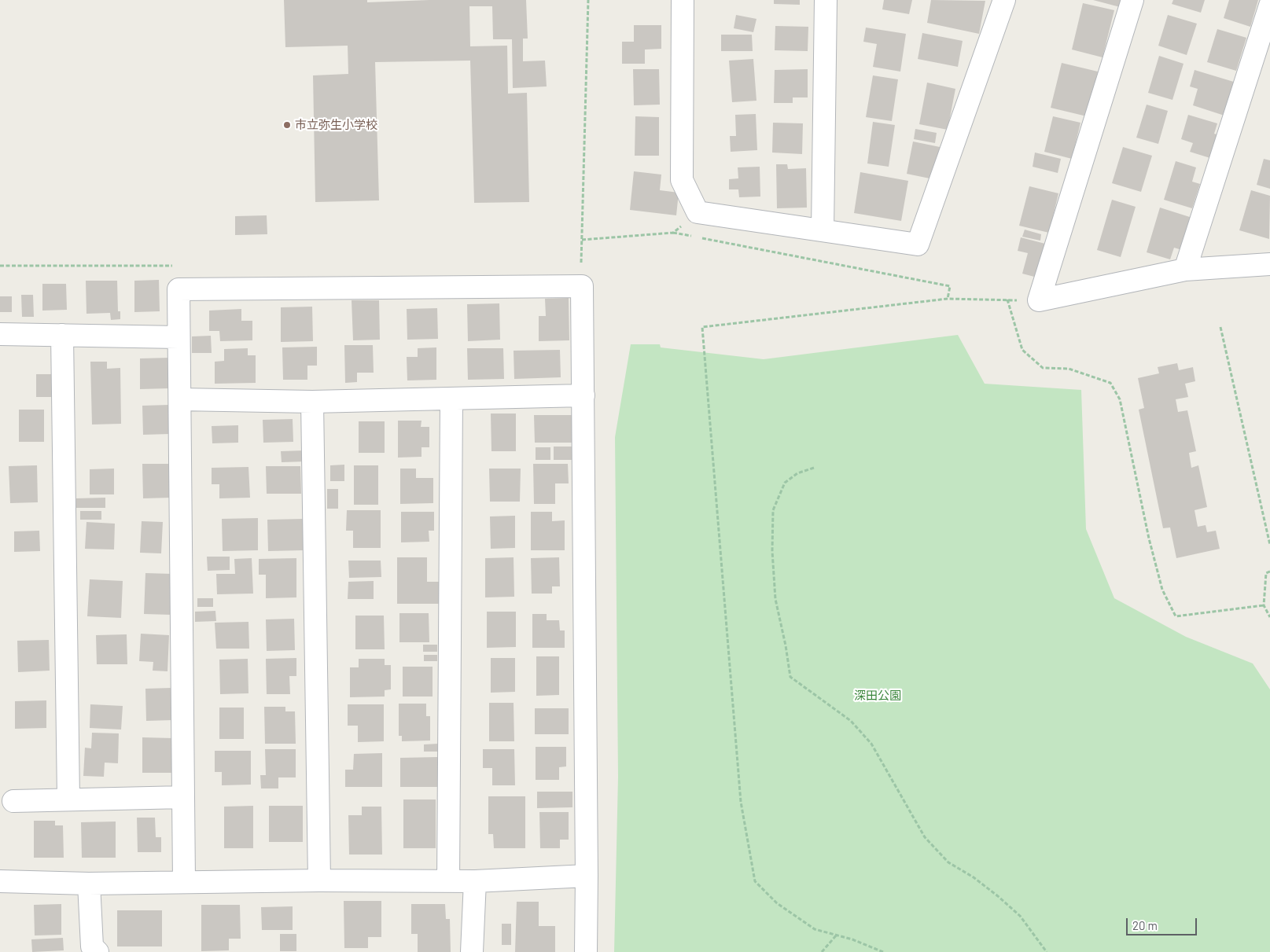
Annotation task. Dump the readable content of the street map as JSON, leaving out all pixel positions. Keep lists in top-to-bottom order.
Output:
{
  "parks": ["深田公園"],
  "places": ["市立弥生小学校"],
  "scale_bar": "20 m"
}
